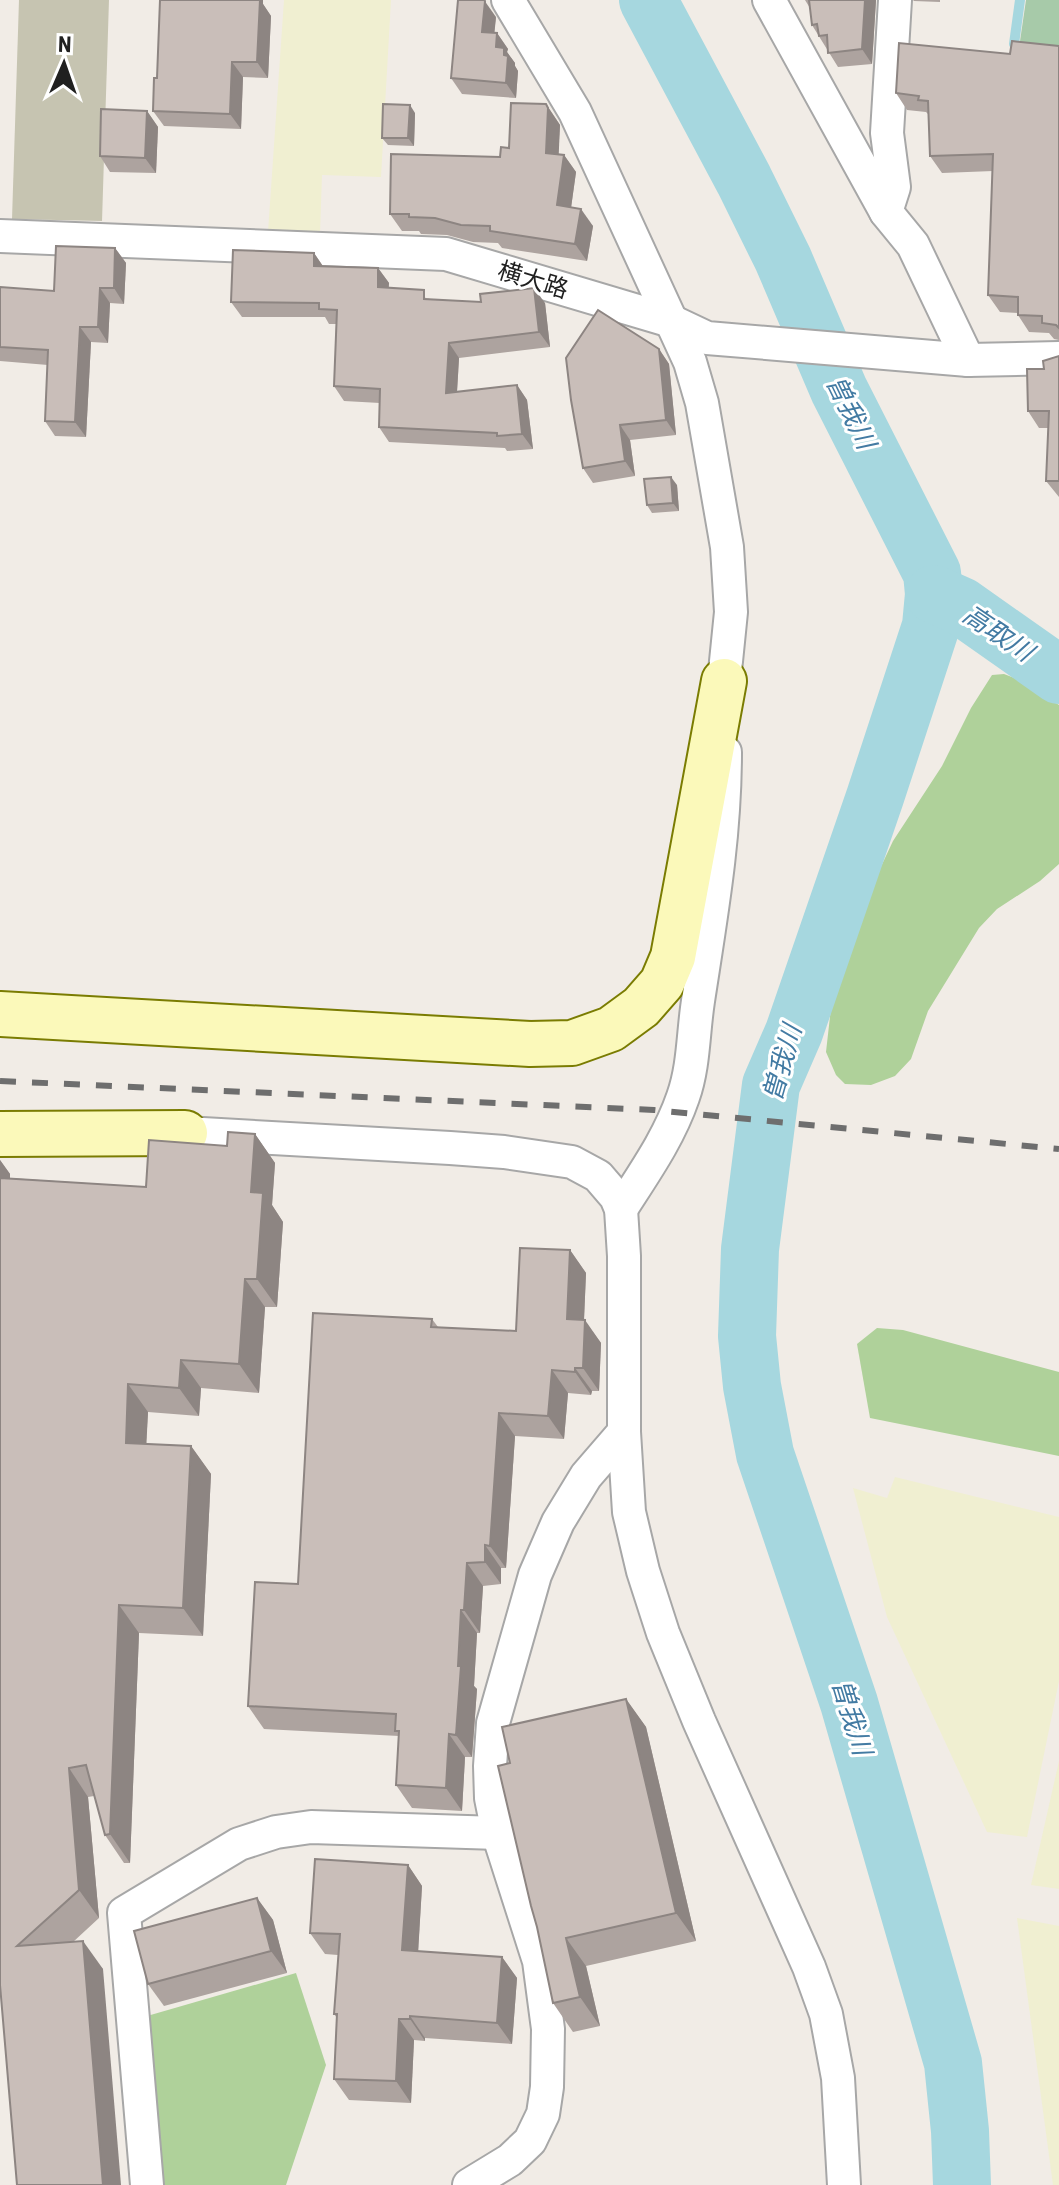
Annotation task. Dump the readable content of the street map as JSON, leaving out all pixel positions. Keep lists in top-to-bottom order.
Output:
{
  "streets": {
    "street": ["横大路"]
  },
  "water": ["曽我川", "高取川"],
  "north": "top"
}
